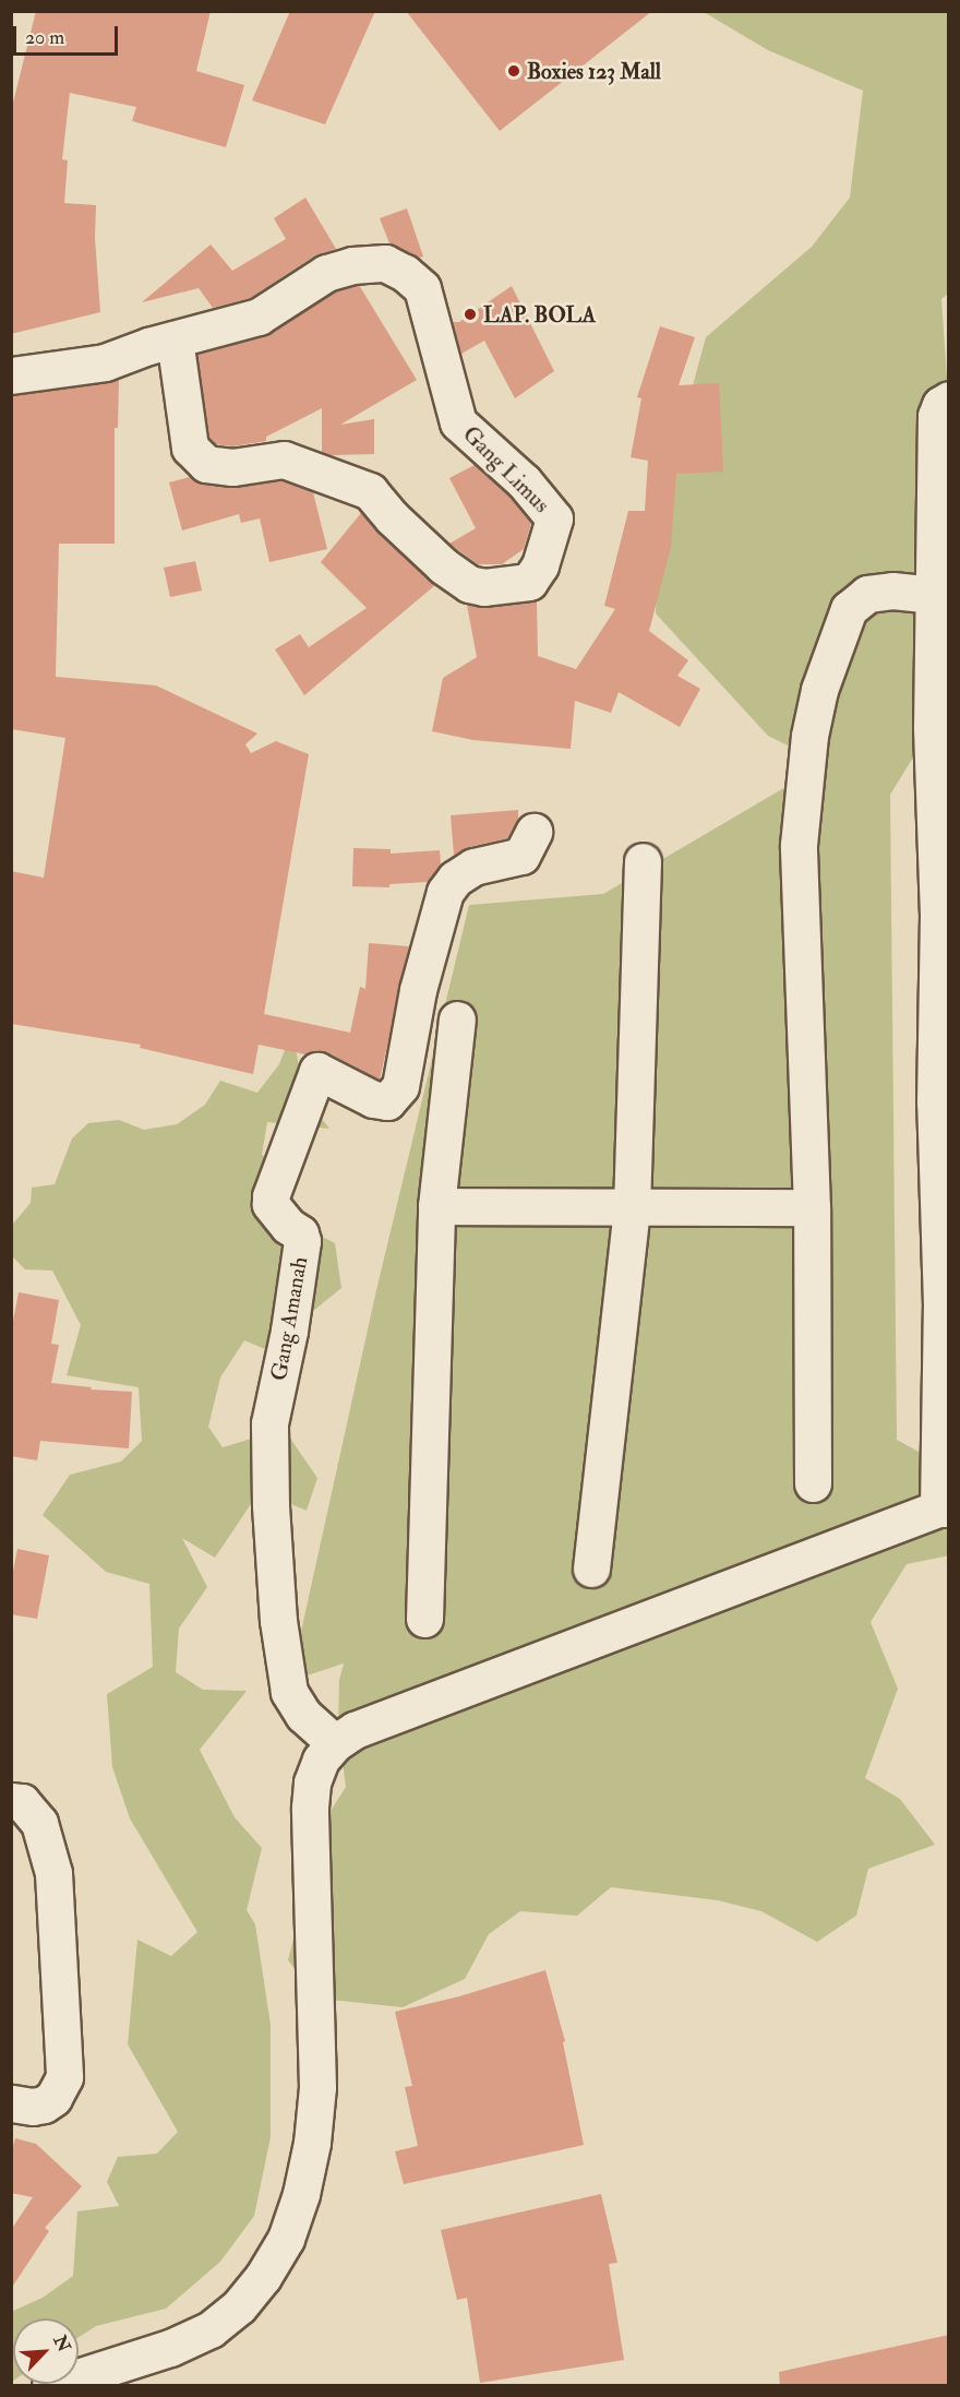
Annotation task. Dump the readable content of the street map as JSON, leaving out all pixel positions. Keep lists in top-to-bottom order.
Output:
{
  "streets": {
    "street": ["Gang Limus", "Gang Amanah"]
  },
  "places": ["Boxies 123 Mall", "LAP. BOLA"],
  "scale_bar": "20 m",
  "north": "top right"
}
